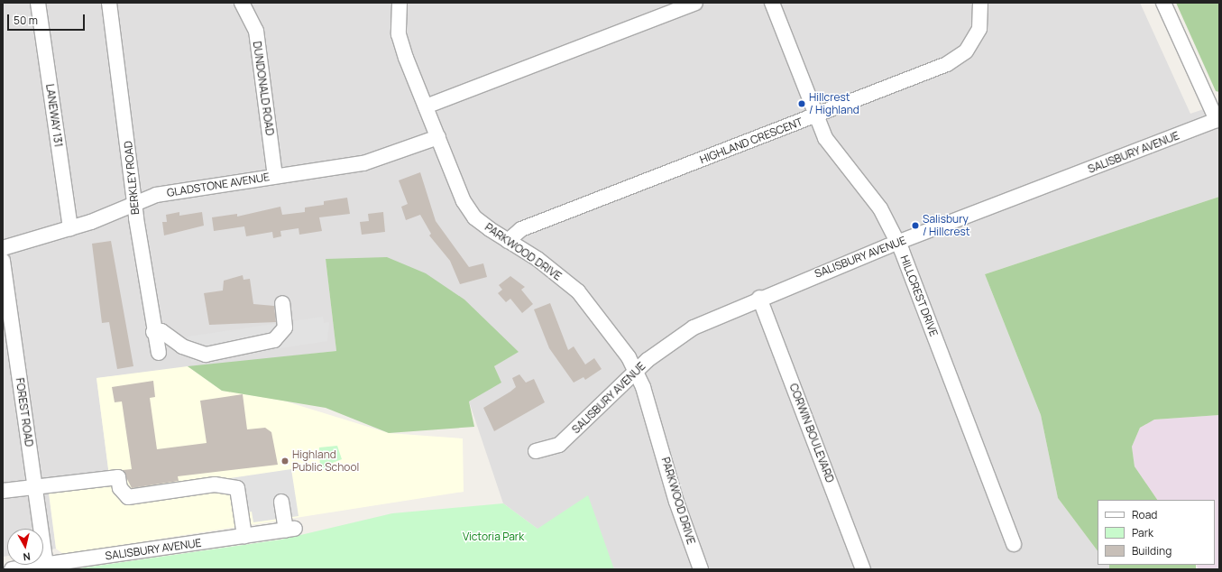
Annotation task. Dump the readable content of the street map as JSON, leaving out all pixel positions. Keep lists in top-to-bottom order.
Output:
{
  "streets": {
    "street": [
      "DUNDONALD ROAD",
      "LANEWAY 131",
      "HIGHLAND CRESCENT",
      "SALISBURY AVENUE",
      "BERKLEY ROAD",
      "GLADSTONE AVENUE",
      "PARKWOOD DRIVE",
      "HILLCREST DRIVE",
      "FOREST ROAD",
      "CORWIN BOULEVARD"
    ]
  },
  "crossings": [
    ["DUNDONALD ROAD", "GLADSTONE AVENUE"],
    ["LANEWAY 131", "GLADSTONE AVENUE"],
    ["HIGHLAND CRESCENT", "PARKWOOD DRIVE"],
    ["HIGHLAND CRESCENT", "HILLCREST DRIVE"],
    ["SALISBURY AVENUE", "PARKWOOD DRIVE"],
    ["SALISBURY AVENUE", "HILLCREST DRIVE"],
    ["SALISBURY AVENUE", "FOREST ROAD"],
    ["SALISBURY AVENUE", "CORWIN BOULEVARD"],
    ["BERKLEY ROAD", "GLADSTONE AVENUE"],
    ["GLADSTONE AVENUE", "PARKWOOD DRIVE"]
  ],
  "parks": ["Victoria Park"],
  "places": ["Hillcrest / Highland", "Salisbury / Hillcrest", "Highland Public School"],
  "legend": ["Road", "Park", "Building"],
  "scale_bar": "50 m",
  "north": "bottom"
}
